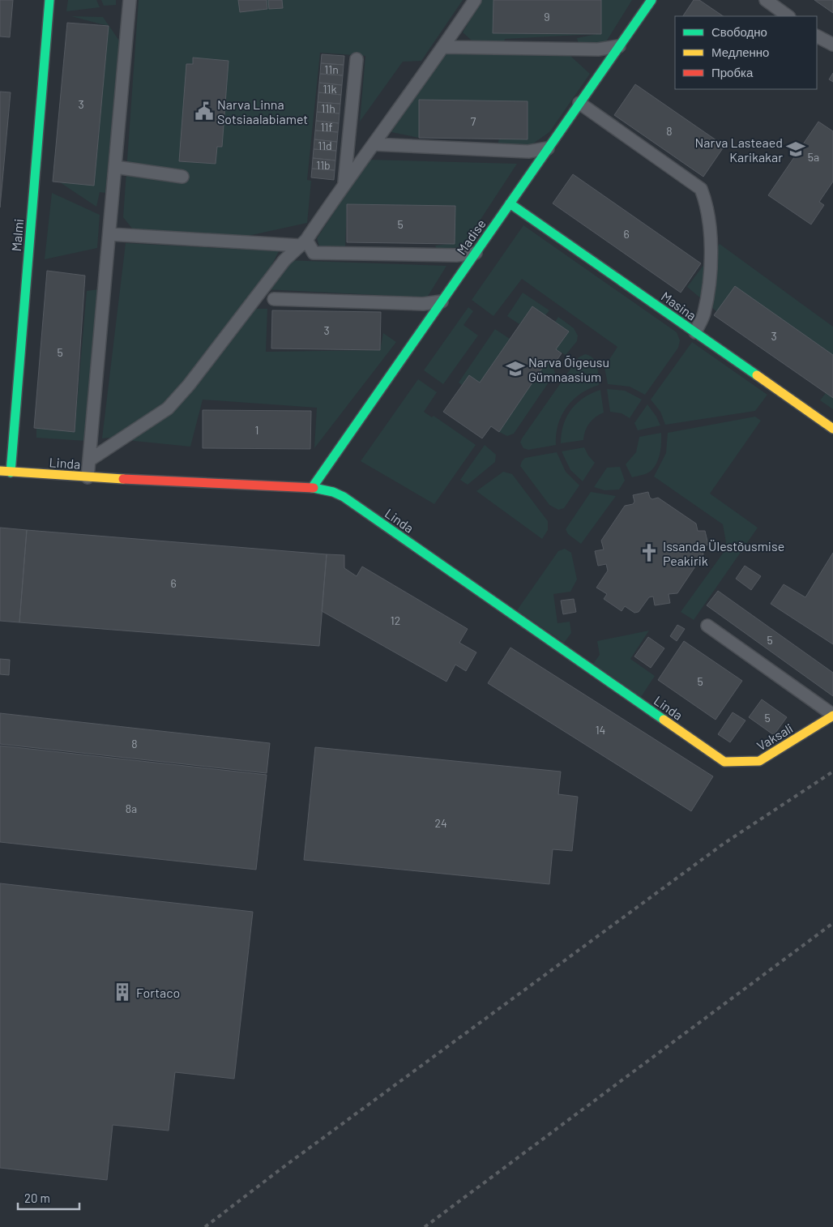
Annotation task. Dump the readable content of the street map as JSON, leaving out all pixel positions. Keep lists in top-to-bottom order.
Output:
{
  "streets": {
    "street": [
      "Malmi",
      "Madise",
      "Masina",
      "Linda",
      "Vaksali"
    ]
  },
  "crossings": [
    ["Malmi", "Linda"],
    ["Madise", "Masina"],
    ["Madise", "Linda"],
    ["Linda", "Vaksali"]
  ],
  "places": {
    "public building": ["Narva Linna Sotsiaalabiamet"],
    "school or university": ["Narva Lasteaed Karikakar", "Narva Õigeusu Gümnaasium"],
    "church": ["Issanda Ülestõusmise Peakirik"],
    "building": ["Fortaco"]
  },
  "house_numbers": [
    "9",
    "11n",
    "11k",
    "3",
    "11h",
    "7",
    "11f",
    "8",
    "11d",
    "5a",
    "11b",
    "5",
    "6",
    "3",
    "3",
    "5",
    "1",
    "6",
    "12",
    "5",
    "5",
    "5",
    "14",
    "8",
    "8a",
    "24"
  ],
  "legend": ["Свободно", "Медленно", "Пробка"],
  "scale_bar": "20 m"
}
